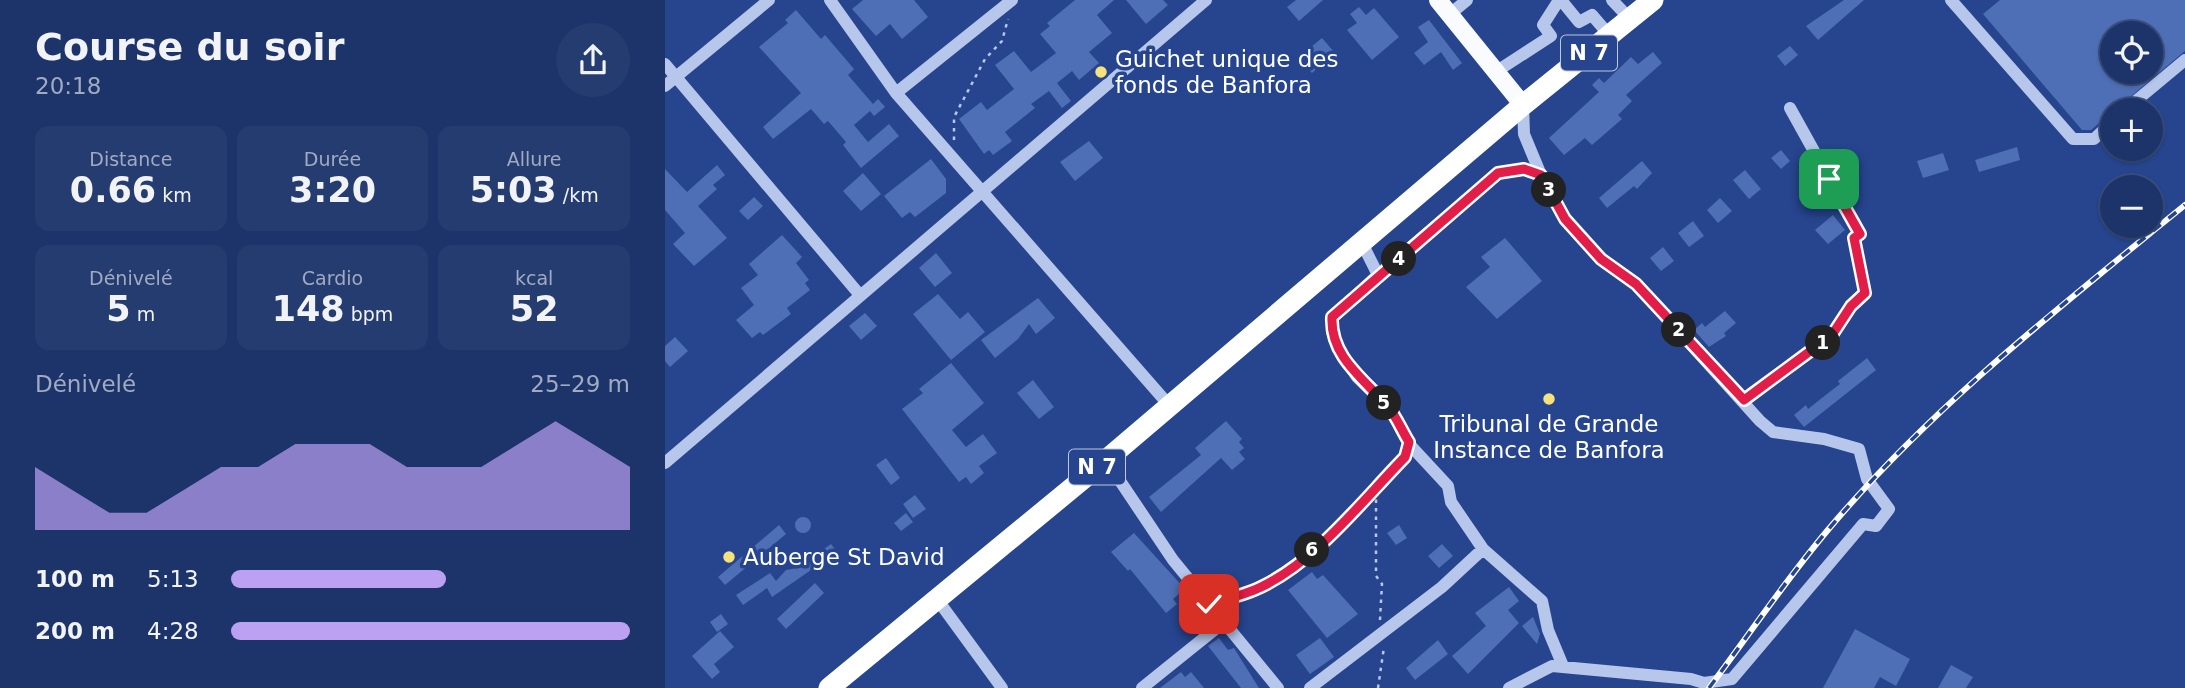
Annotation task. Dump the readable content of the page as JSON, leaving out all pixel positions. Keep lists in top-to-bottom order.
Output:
{
  "streets": {
    "highway": ["N 7"]
  },
  "places": ["Guichet unique des fonds de Banfora", "Tribunal de Grande Instance de Banfora", "Auberge St David"],
  "page": {
    "heading": ["Course du soir", "20:18"],
    "map_buttons": ["+", "−"],
    "stats": [
      ["Distance", "0.66 km"],
      ["Durée", "3:20"],
      ["Allure", "5:03 /km"],
      ["Dénivelé", "5 m"],
      ["Cardio", "148 bpm"],
      ["kcal", "52"]
    ],
    "pins": [
      "3",
      "4",
      "2",
      "1",
      "5",
      "6"
    ],
    "chart": ["Dénivelé", "25–29 m"],
    "list": [
      {
        "name": "100 m",
        "note": "5:13"
      },
      {
        "name": "200 m",
        "note": "4:28"
      }
    ]
  }
}
